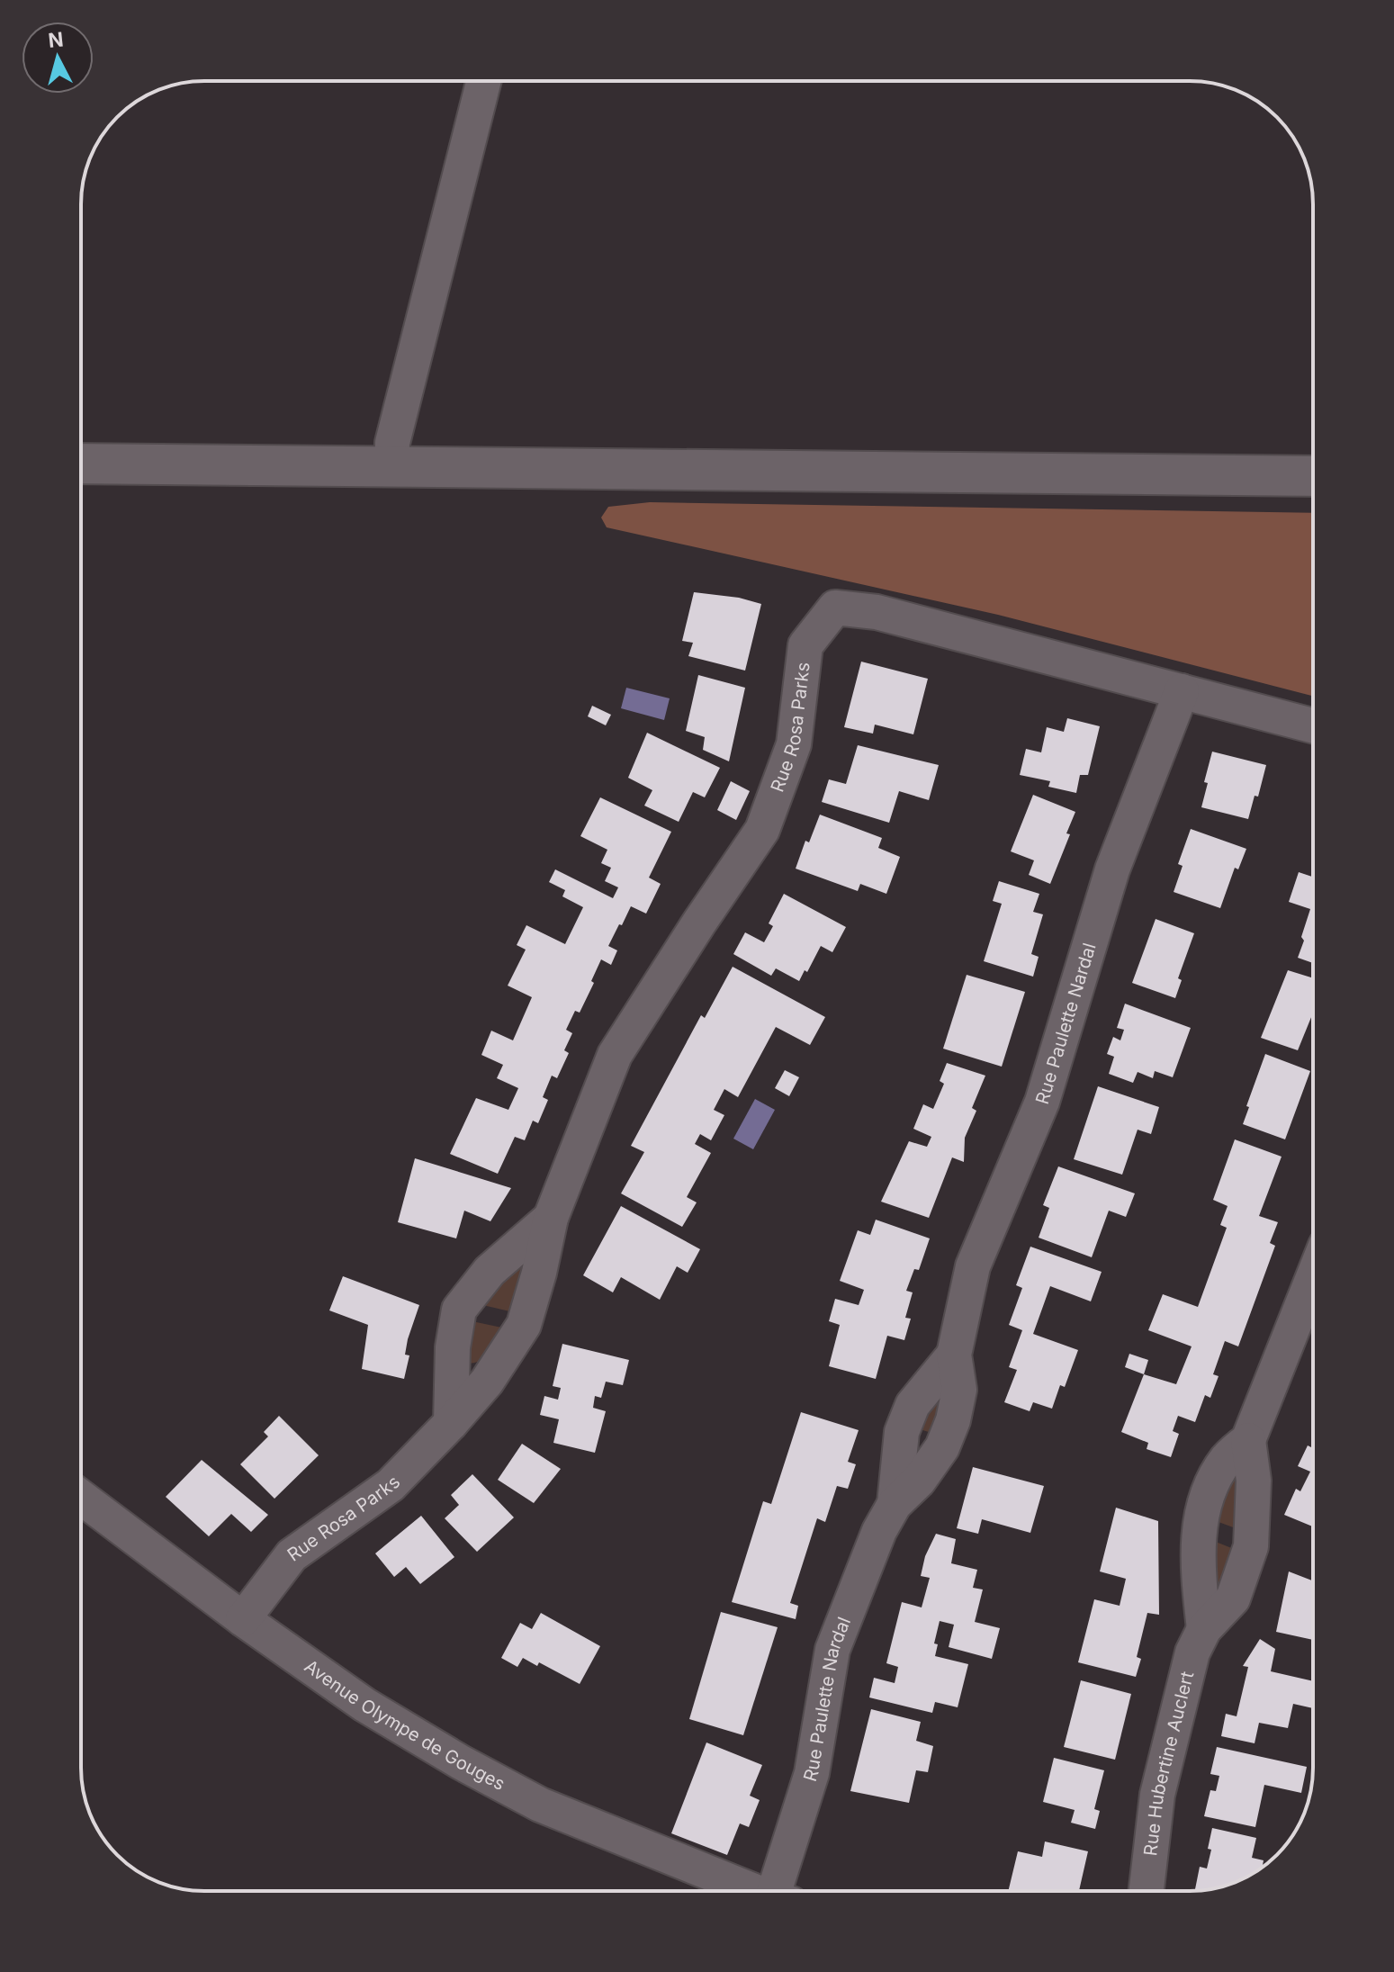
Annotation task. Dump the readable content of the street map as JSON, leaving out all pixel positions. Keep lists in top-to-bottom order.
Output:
{
  "streets": {
    "street": [
      "Rue Rosa Parks",
      "Rue Paulette Nardal",
      "Avenue Olympe de Gouges",
      "Rue Hubertine Auclert"
    ]
  },
  "crossings": [
    ["Rue Rosa Parks", "Rue Paulette Nardal"],
    ["Rue Rosa Parks", "Avenue Olympe de Gouges"]
  ],
  "north": "top"
}
